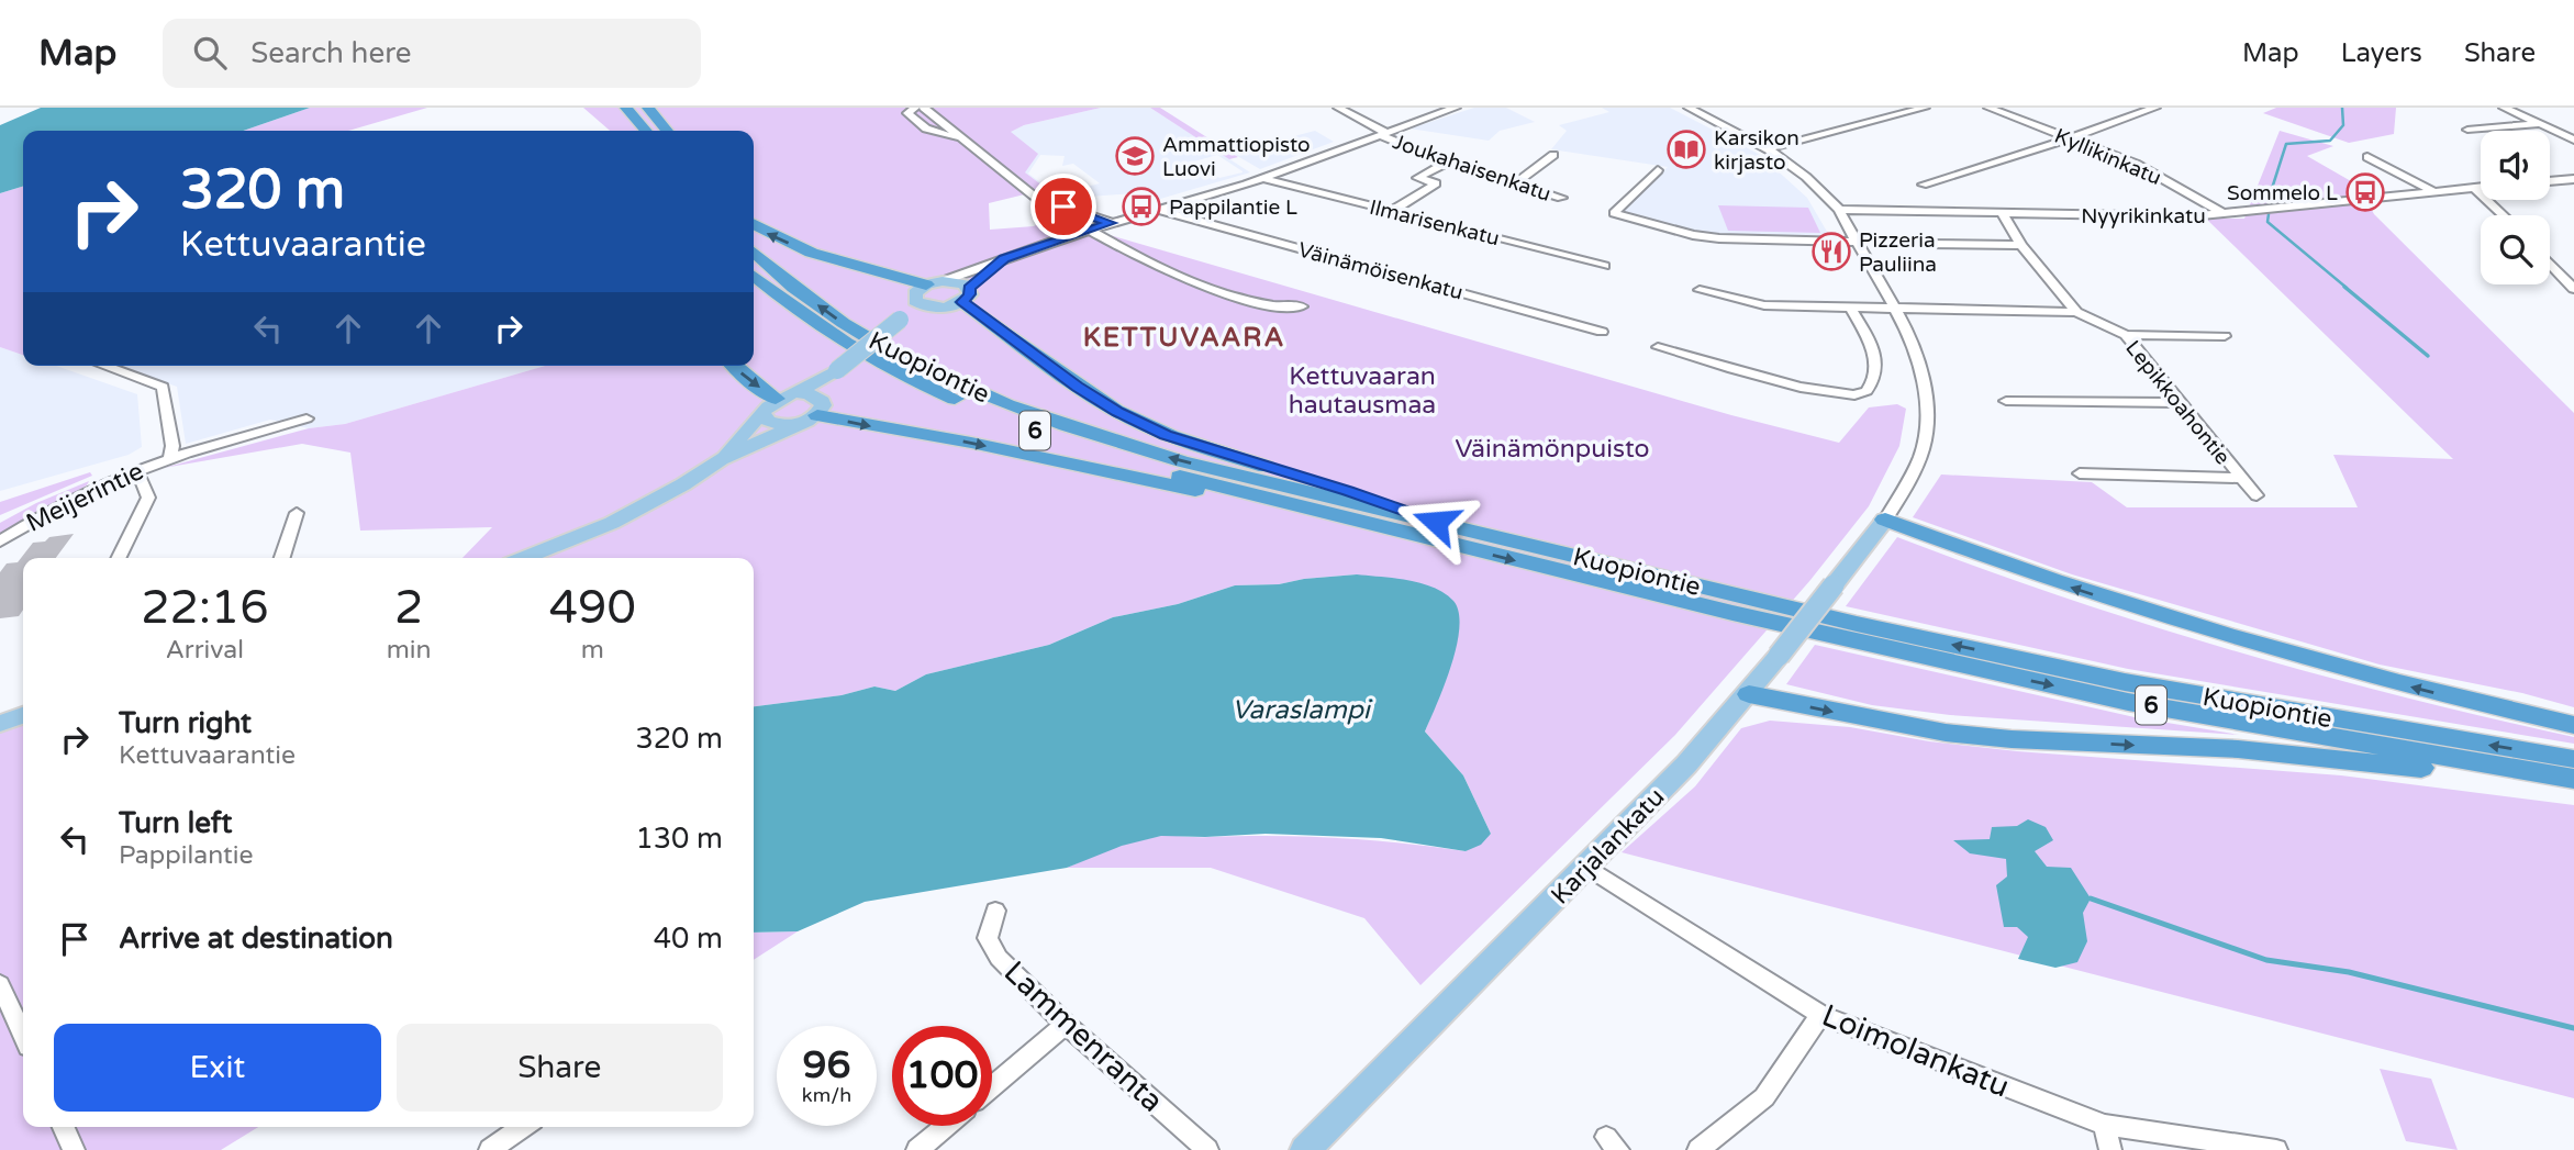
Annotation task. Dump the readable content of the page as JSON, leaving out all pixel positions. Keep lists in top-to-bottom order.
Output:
{
  "streets": {
    "highway": ["Kuopiontie", "6"],
    "main road": ["Karjalankatu"],
    "street": [
      "Kyllikinkatu",
      "Joukahaisenkatu",
      "Nyyrikinkatu",
      "Ilmarisenkatu",
      "Väinämöisenkatu",
      "Lepikkoahontie",
      "Meijerintie",
      "Lammenranta",
      "Loimolankatu"
    ]
  },
  "crossings": [
    ["Kyllikinkatu", "Nyyrikinkatu"],
    ["Nyyrikinkatu", "Lepikkoahontie"],
    ["Karjalankatu", "Loimolankatu"]
  ],
  "districts": ["KETTUVAARA"],
  "water": ["Varaslampi"],
  "parks": ["Kettuvaaran hautausmaa", "Väinämönpuisto"],
  "places": {
    "library": ["Karsikon kirjasto"],
    "school or university": ["Ammattiopisto Luovi"],
    "bus stop": ["Sommelo L", "Pappilantie L"],
    "restaurant": ["Pizzeria Pauliina"]
  },
  "page": {
    "header": "Map",
    "search": "Search here",
    "nav": ["Map", "Layers", "Share"],
    "turn": ["320 m", "Kettuvaarantie"],
    "eta": [
      "22:16",
      "Arrival",
      "2",
      "min",
      "490",
      "m"
    ],
    "list": [
      {
        "name": "Turn right",
        "note": "Kettuvaarantie",
        "value": "320 m"
      },
      {
        "name": "Turn left",
        "note": "Pappilantie",
        "value": "130 m"
      },
      {
        "name": "Arrive at destination",
        "value": "40 m"
      }
    ],
    "buttons": ["Exit", "Share"],
    "speed": "96 km/h",
    "limit": "100"
  }
}
